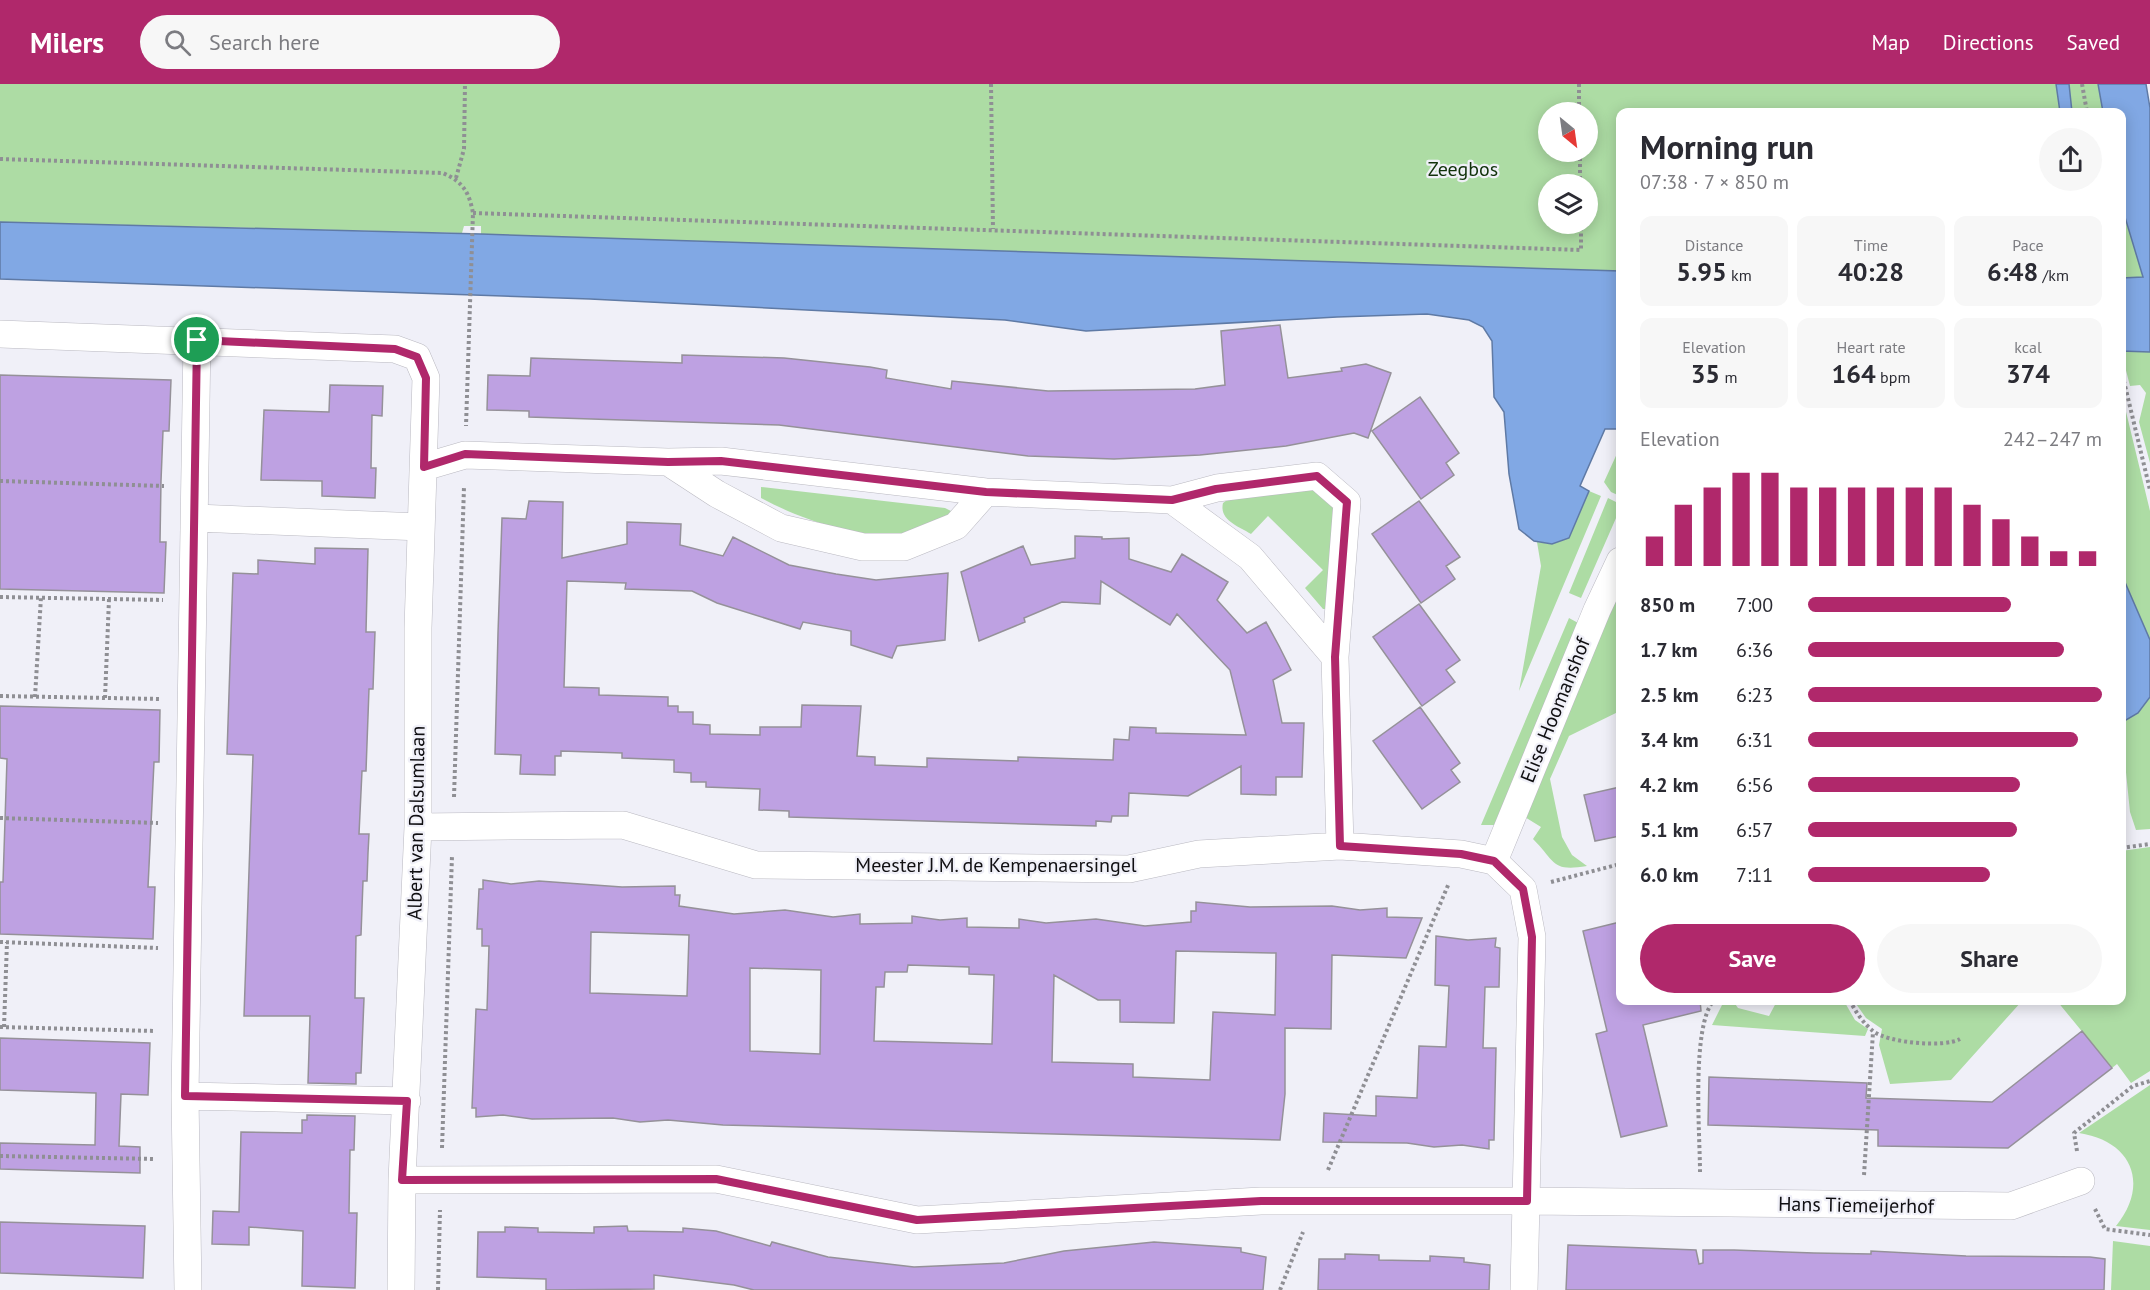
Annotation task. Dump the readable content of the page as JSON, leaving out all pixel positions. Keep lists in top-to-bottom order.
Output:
{
  "streets": {
    "street": [
      "Elise Hoomanshof",
      "Albert van Dalsumlaan",
      "Meester J.M. de Kempenaersingel",
      "Hans Tiemeijerhof"
    ]
  },
  "crossings": [
    ["Elise Hoomanshof", "Meester J.M. de Kempenaersingel"],
    ["Albert van Dalsumlaan", "Meester J.M. de Kempenaersingel"],
    ["Albert van Dalsumlaan", "Hans Tiemeijerhof"]
  ],
  "parks": ["Zeegbos"],
  "north": "bottom right",
  "page": {
    "header": "Milers",
    "search": "Search here",
    "nav": ["Map", "Directions", "Saved"],
    "heading": ["Morning run", "07:38 · 7 × 850 m"],
    "stats": [
      ["Distance", "5.95 km"],
      ["Time", "40:28"],
      ["Pace", "6:48 /km"],
      ["Elevation", "35 m"],
      ["Heart rate", "164 bpm"],
      ["kcal", "374"]
    ],
    "chart": ["Elevation", "242–247 m"],
    "list": [
      {
        "name": "850 m",
        "note": "7:00"
      },
      {
        "name": "1.7 km",
        "note": "6:36"
      },
      {
        "name": "2.5 km",
        "note": "6:23"
      },
      {
        "name": "3.4 km",
        "note": "6:31"
      },
      {
        "name": "4.2 km",
        "note": "6:56"
      },
      {
        "name": "5.1 km",
        "note": "6:57"
      },
      {
        "name": "6.0 km",
        "note": "7:11"
      }
    ],
    "buttons": ["Save", "Share"]
  }
}
